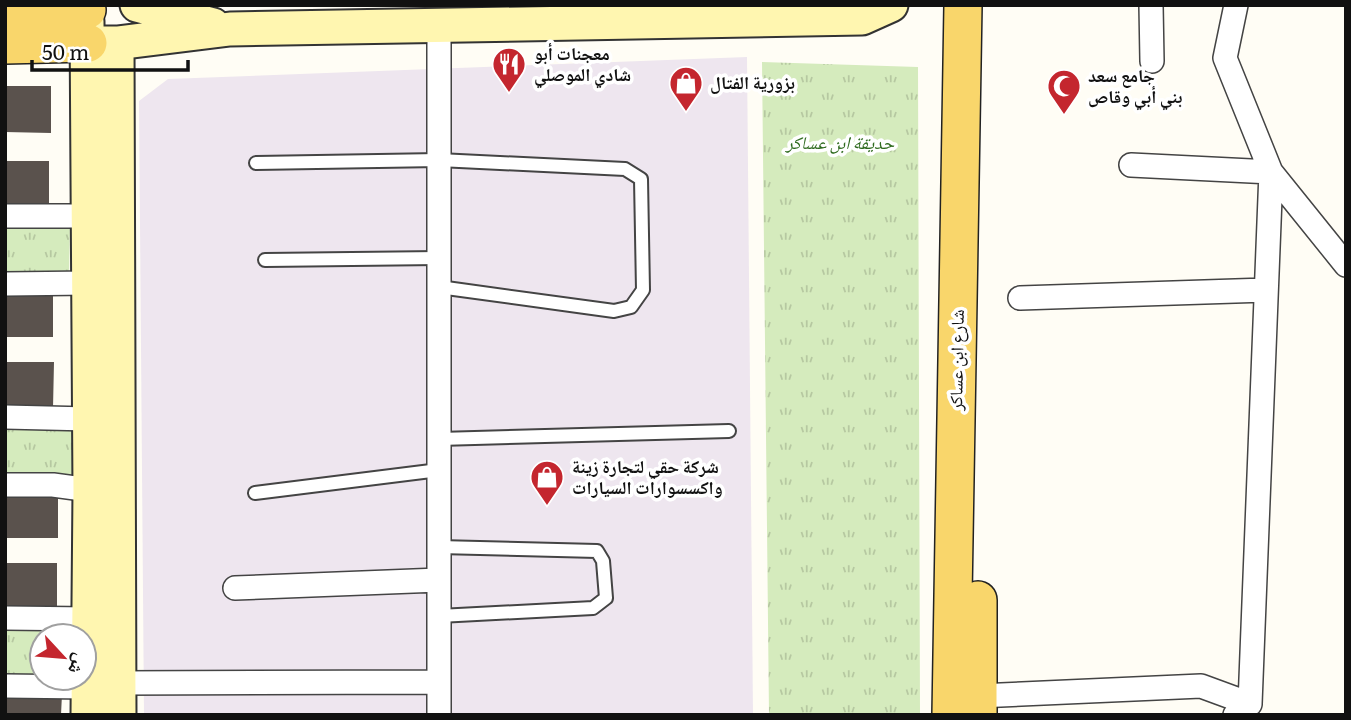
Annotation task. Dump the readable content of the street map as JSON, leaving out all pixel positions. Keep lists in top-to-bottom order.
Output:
{
  "streets": {
    "main road": ["شارع ابن عساكر"]
  },
  "parks": ["حديقة ابن عساكر"],
  "places": {
    "restaurant": ["معجنات أبو شادي الموصلي"],
    "shop": ["بزورية الفتال", "شركة حقي لتجارة زينة واكسسوارات السيارات"],
    "mosque": ["جامع سعد بني أبي وقاص"]
  },
  "scale_bar": "50 m",
  "north": "bottom right"
}
